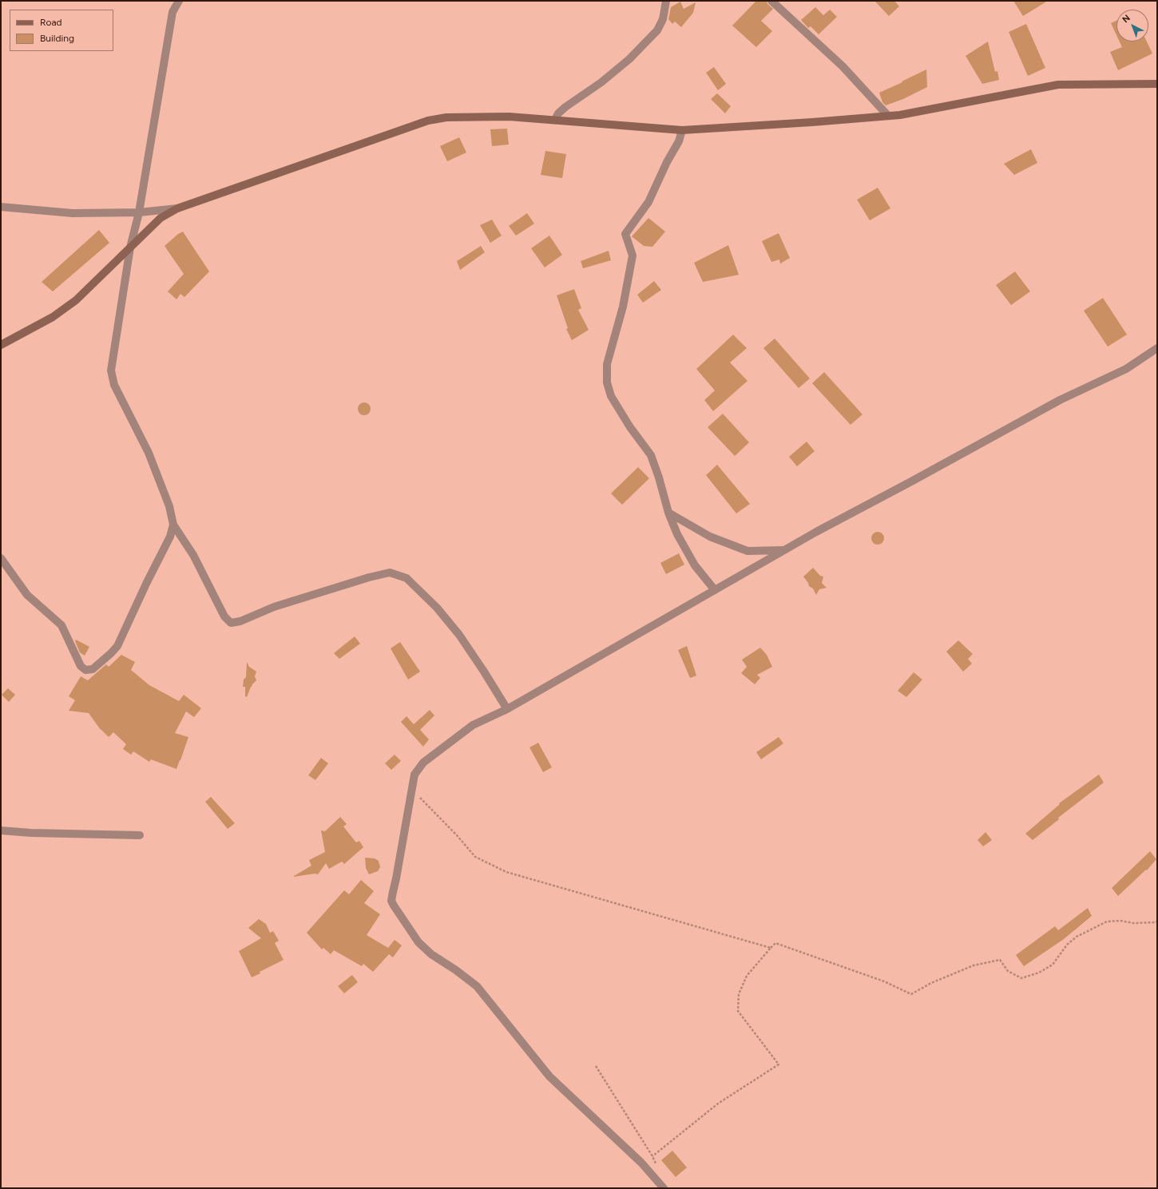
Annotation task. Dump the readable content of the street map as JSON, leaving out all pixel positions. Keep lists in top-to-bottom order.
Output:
{
  "legend": ["Road", "Building"],
  "north": "top left"
}
